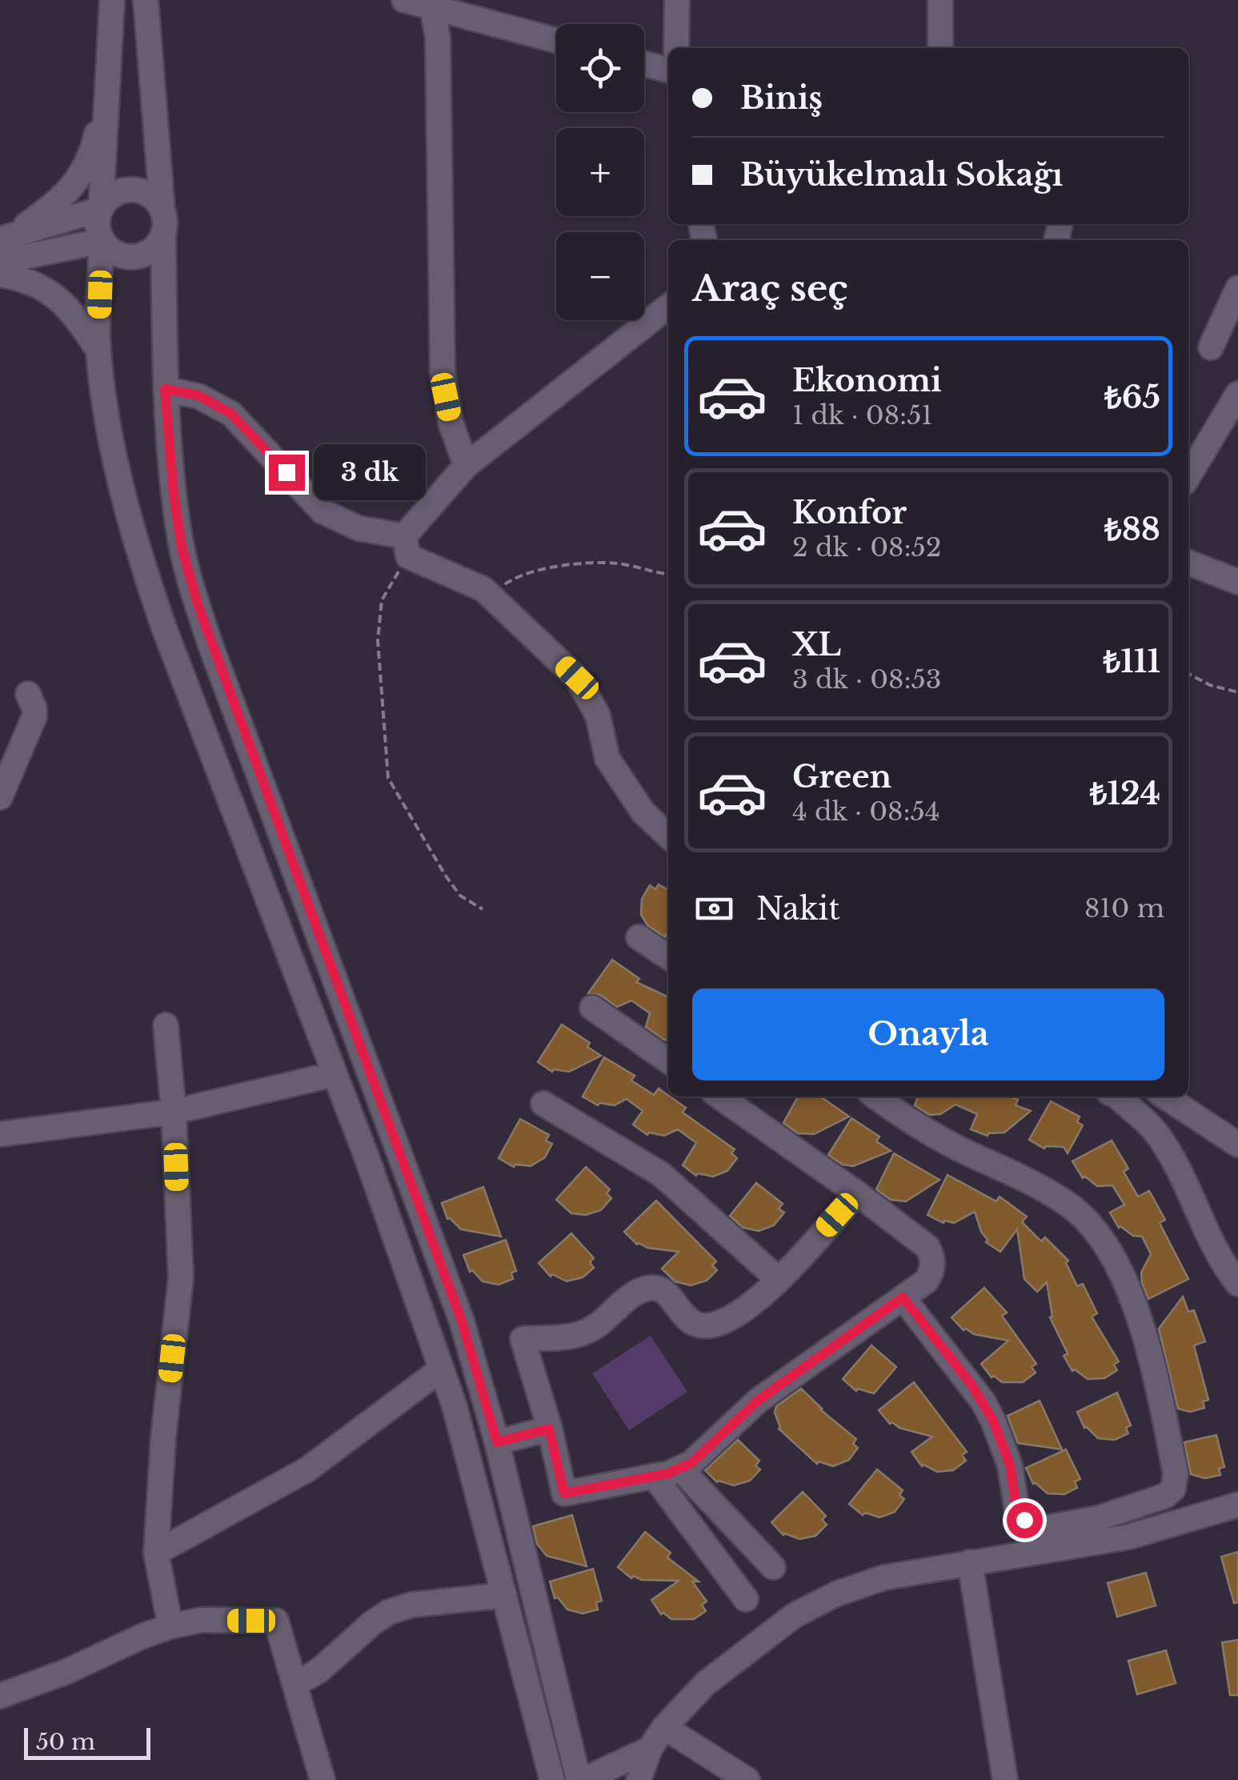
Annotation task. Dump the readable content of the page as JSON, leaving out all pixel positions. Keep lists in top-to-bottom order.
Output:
{
  "scale_bar": "50 m",
  "page": {
    "map_buttons": ["+", "−"],
    "banner": ["Biniş", "Büyükelmalı Sokağı"],
    "heading": "Araç seç",
    "list": [
      {
        "name": "Ekonomi",
        "note": "1 dk · 08:51",
        "value": "₺65"
      },
      {
        "name": "Konfor",
        "note": "2 dk · 08:52",
        "value": "₺88"
      },
      {
        "name": "XL",
        "note": "3 dk · 08:53",
        "value": "₺111"
      },
      {
        "name": "Green",
        "note": "4 dk · 08:54",
        "value": "₺124"
      }
    ],
    "bubble": "3 dk",
    "pay": ["Nakit", "810 m"],
    "buttons": "Onayla",
    "scale": "50 m"
  }
}
